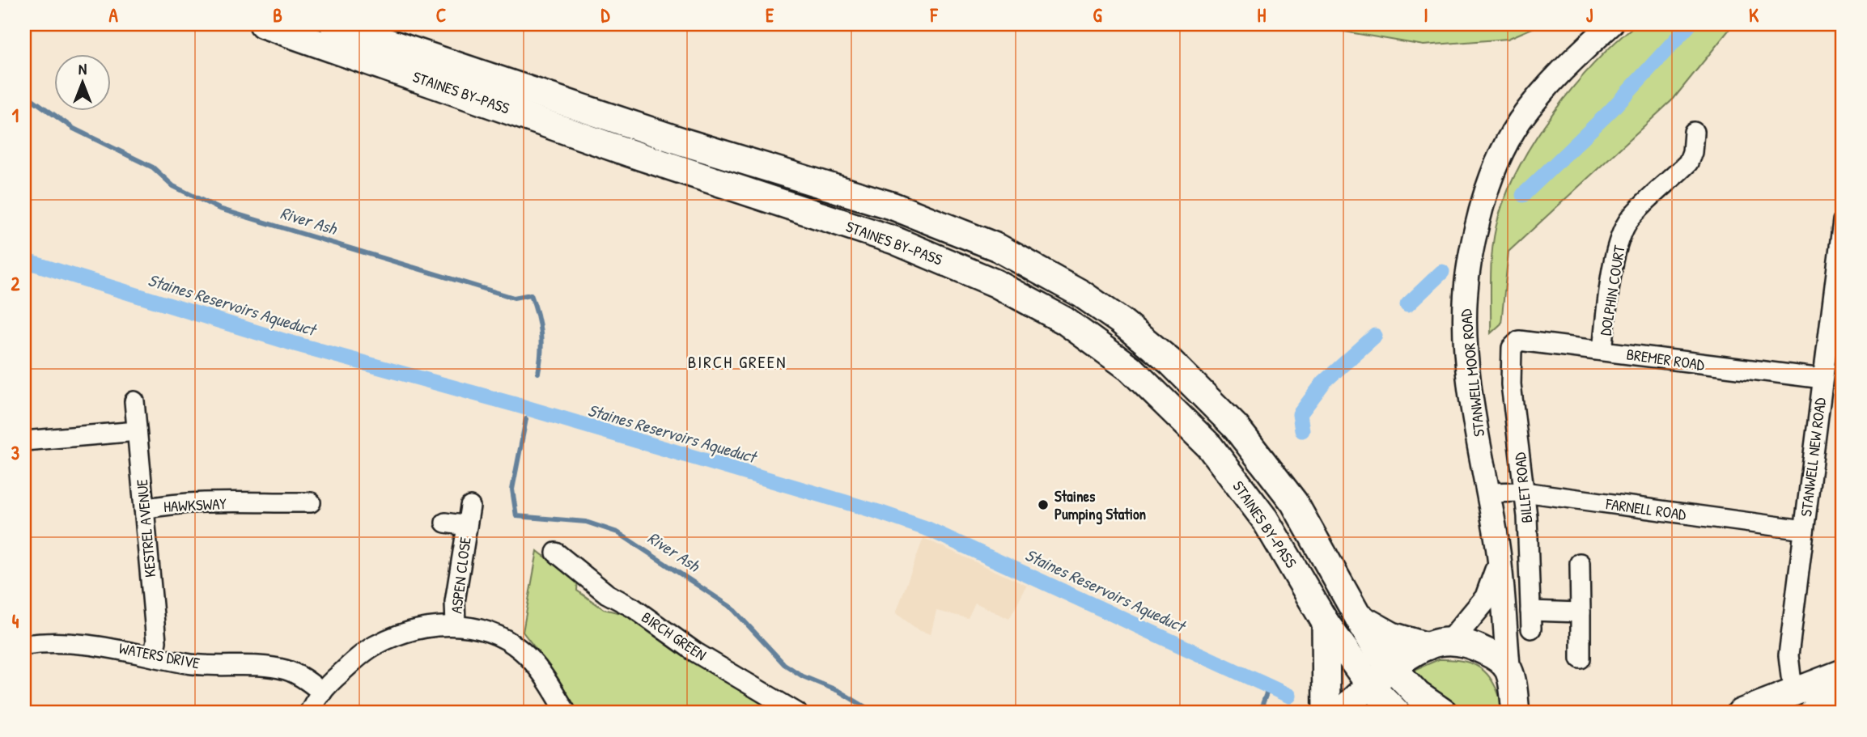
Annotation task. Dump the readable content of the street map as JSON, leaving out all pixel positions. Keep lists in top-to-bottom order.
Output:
{
  "streets": {
    "highway": ["STAINES BY-PASS"],
    "main road": ["STANWELL MOOR ROAD"],
    "street": [
      "DOLPHIN COURT",
      "BREMER ROAD",
      "STANWELL NEW ROAD",
      "BILLET ROAD",
      "HAWKSWAY",
      "FARNELL ROAD",
      "KESTREL AVENUE",
      "ASPEN CLOSE",
      "BIRCH GREEN",
      "WATERS DRIVE"
    ]
  },
  "crossings": [
    ["DOLPHIN COURT", "BREMER ROAD"],
    ["BREMER ROAD", "STANWELL NEW ROAD"],
    ["BREMER ROAD", "BILLET ROAD"],
    ["STANWELL MOOR ROAD", "FARNELL ROAD"],
    ["STANWELL NEW ROAD", "FARNELL ROAD"],
    ["BILLET ROAD", "FARNELL ROAD"],
    ["HAWKSWAY", "KESTREL AVENUE"],
    ["KESTREL AVENUE", "WATERS DRIVE"]
  ],
  "districts": ["BIRCH GREEN"],
  "water": ["River Ash", "Staines Reservoirs Aqueduct"],
  "places": ["Staines Pumping Station"],
  "north": "top",
  "grid": {
    "columns": [
      "A",
      "B",
      "C",
      "D",
      "E",
      "F",
      "G",
      "H",
      "I",
      "J",
      "K"
    ],
    "rows": [
      "1",
      "2",
      "3",
      "4"
    ]
  }
}
